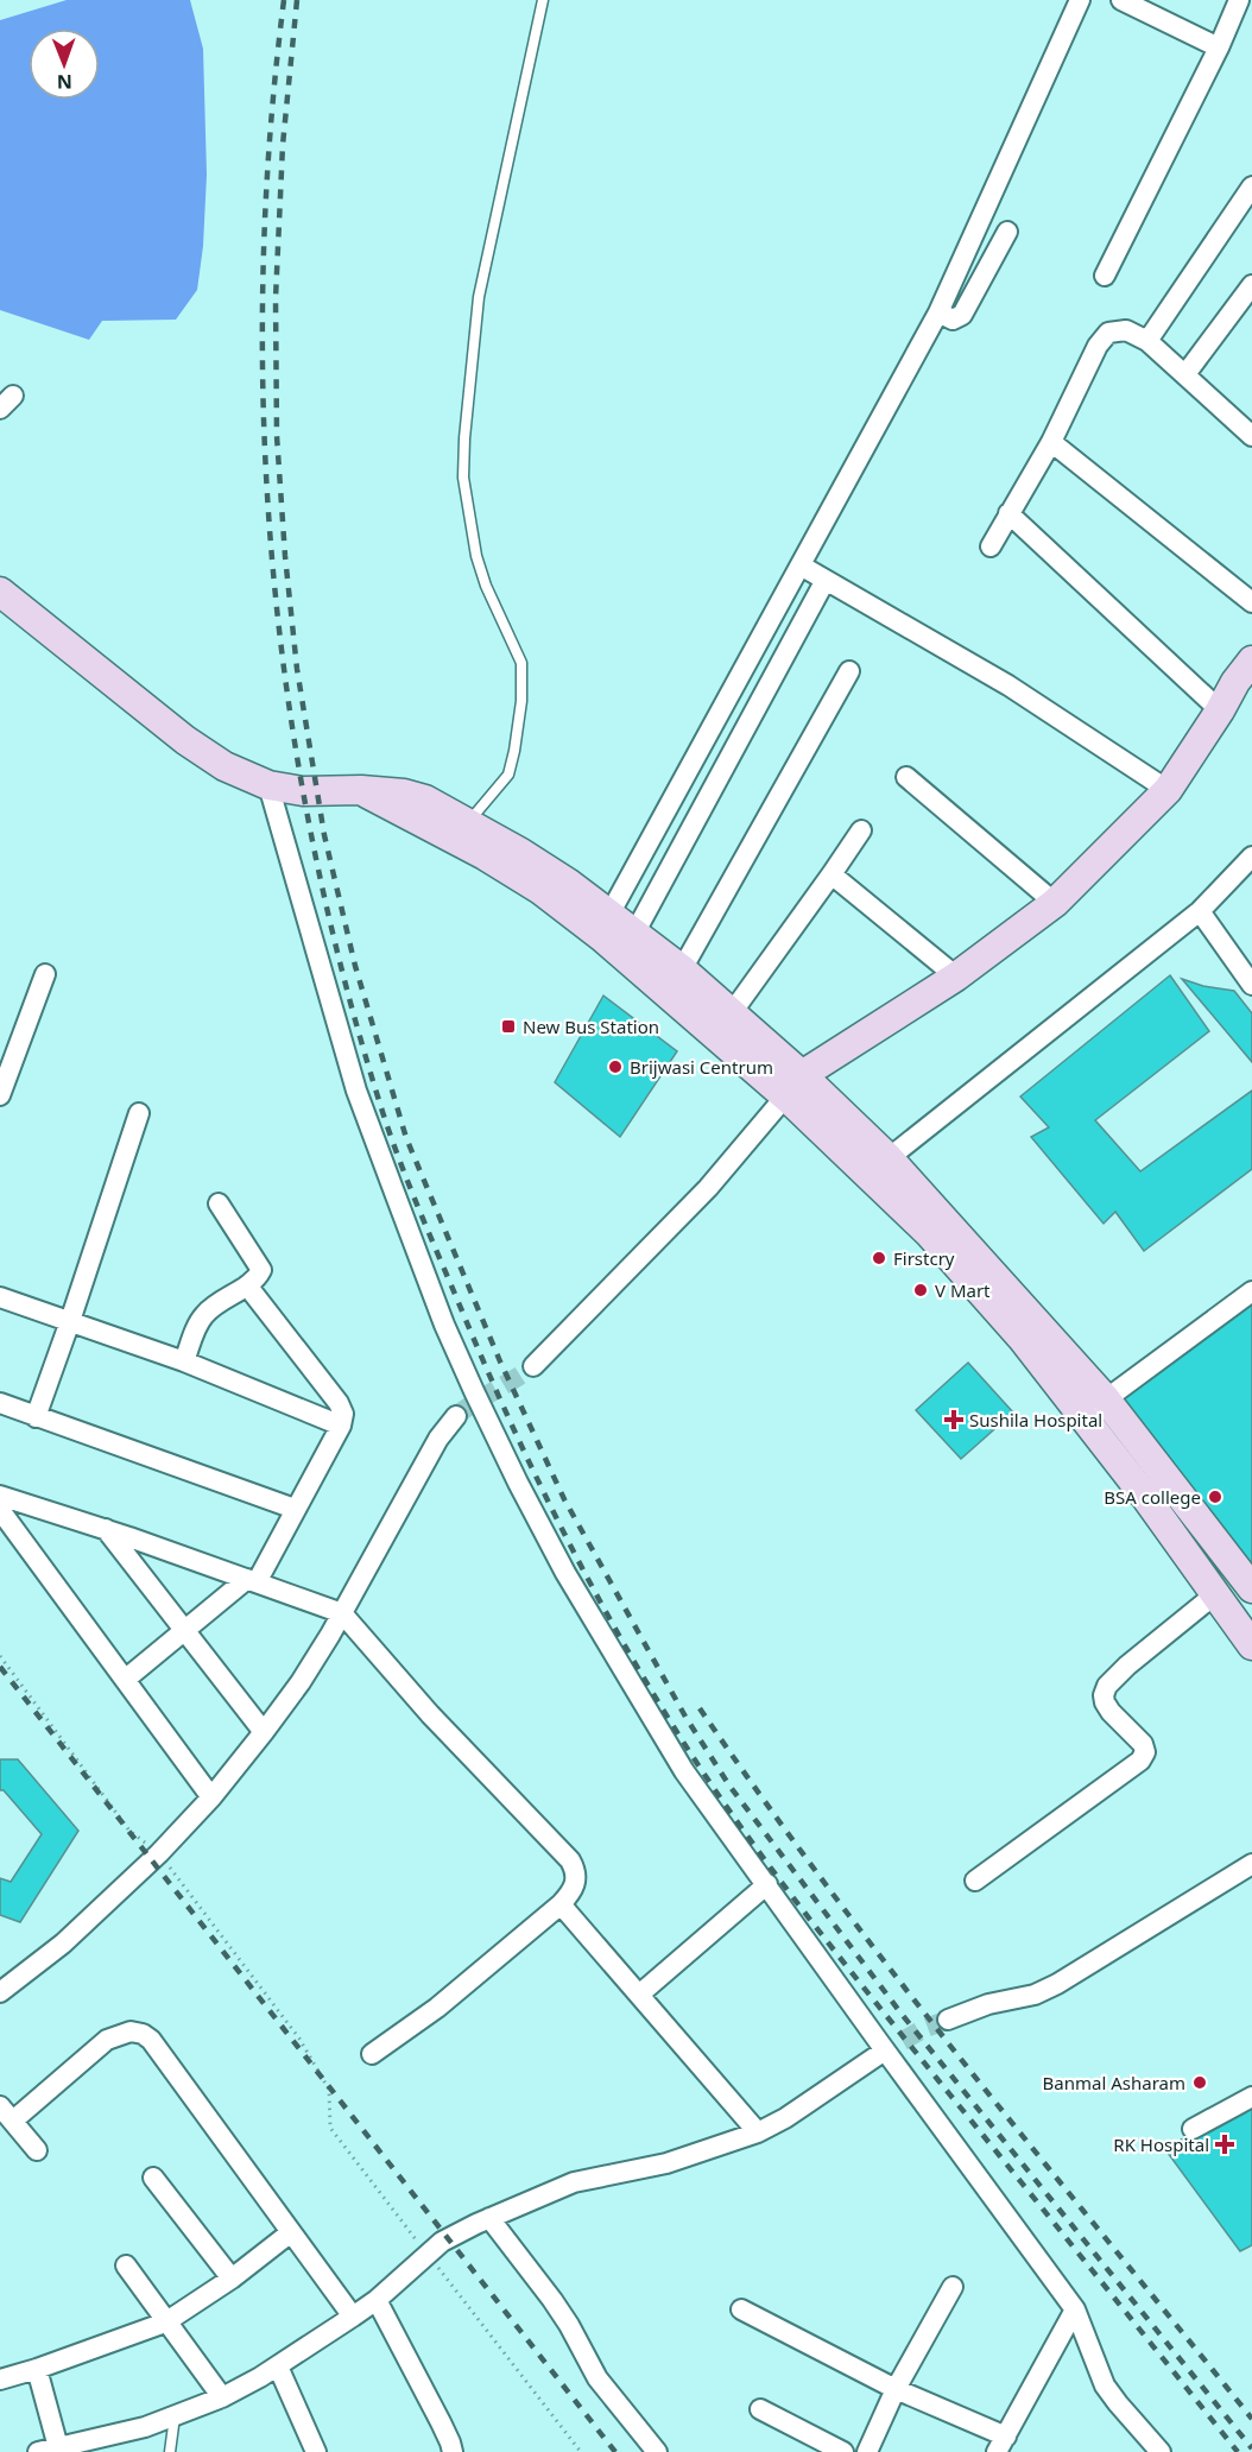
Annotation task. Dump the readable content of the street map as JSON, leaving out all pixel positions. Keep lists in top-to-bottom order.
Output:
{
  "places": {
    "transit": ["New Bus Station"],
    "other": [
      "Brijwasi Centrum",
      "Firstcry",
      "V Mart",
      "BSA college",
      "Banmal Asharam"
    ],
    "health": ["Sushila Hospital", "RK Hospital"]
  },
  "north": "bottom"
}
